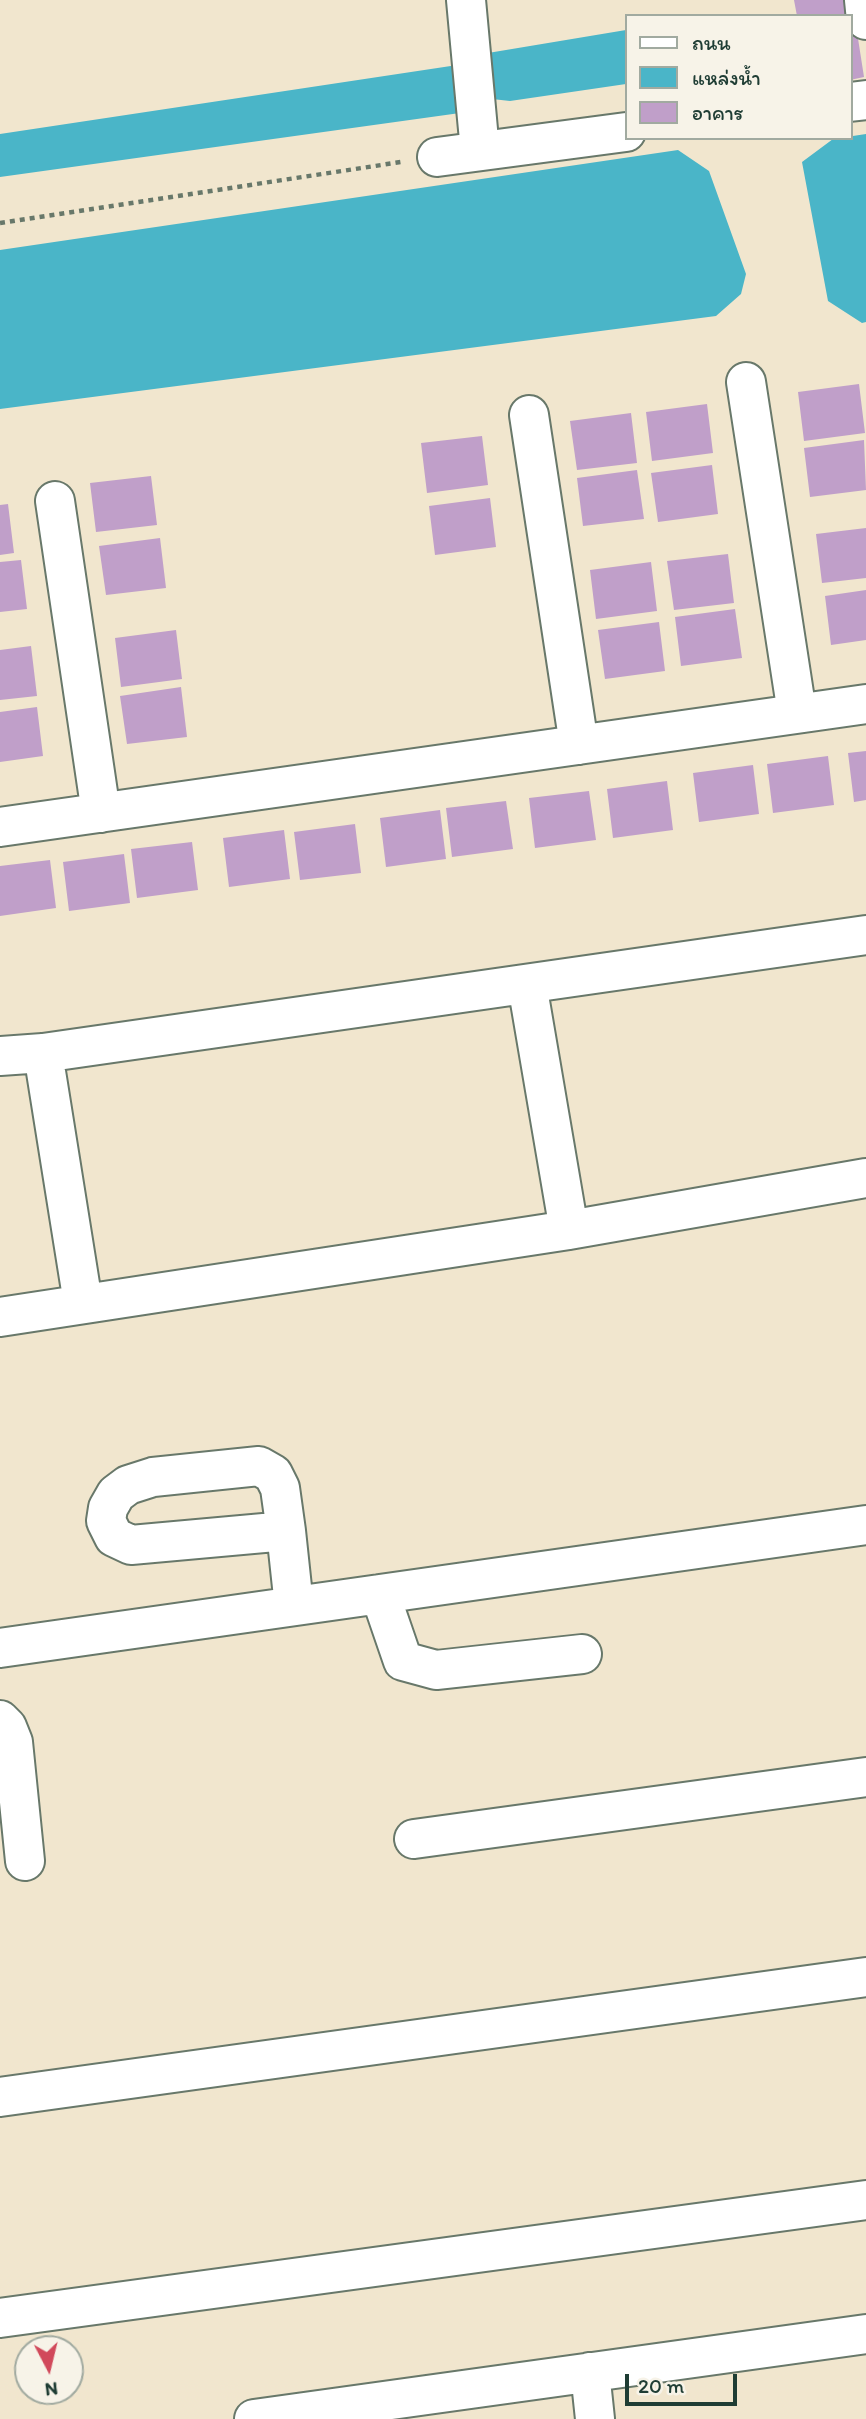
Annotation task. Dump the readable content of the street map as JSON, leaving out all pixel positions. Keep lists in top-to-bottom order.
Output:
{
  "legend": ["ถนน", "แหล่งน้ำ", "อาคาร"],
  "scale_bar": "20 m",
  "north": "bottom"
}
